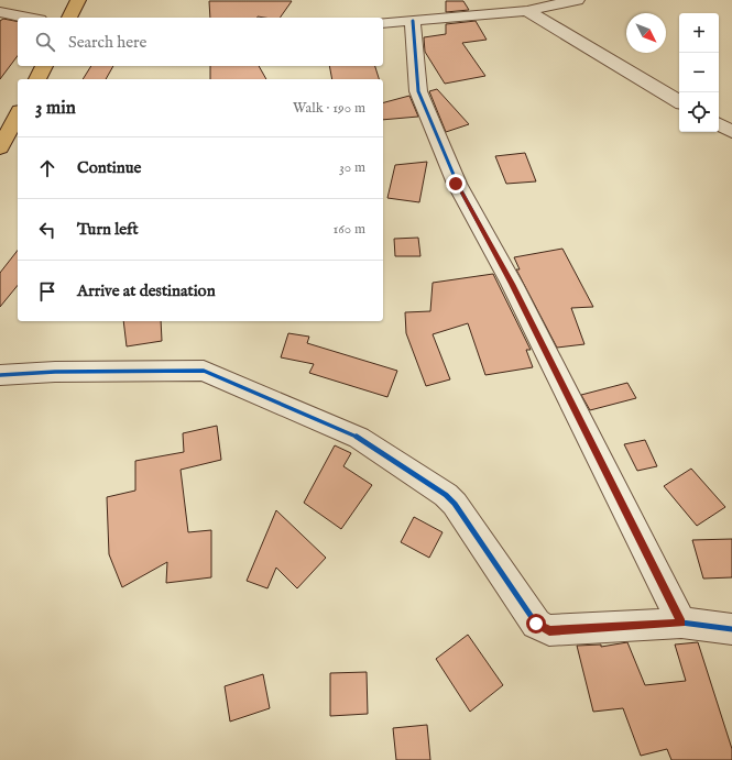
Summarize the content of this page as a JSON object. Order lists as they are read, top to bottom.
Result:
{
  "north": "bottom right",
  "page": {
    "map_buttons": ["+", "−"],
    "search": "Search here",
    "heading": ["3 min", "Walk · 190 m"],
    "list": [
      ["Continue", "30 m"],
      ["Turn left", "160 m"],
      "Arrive at destination"
    ]
  }
}
